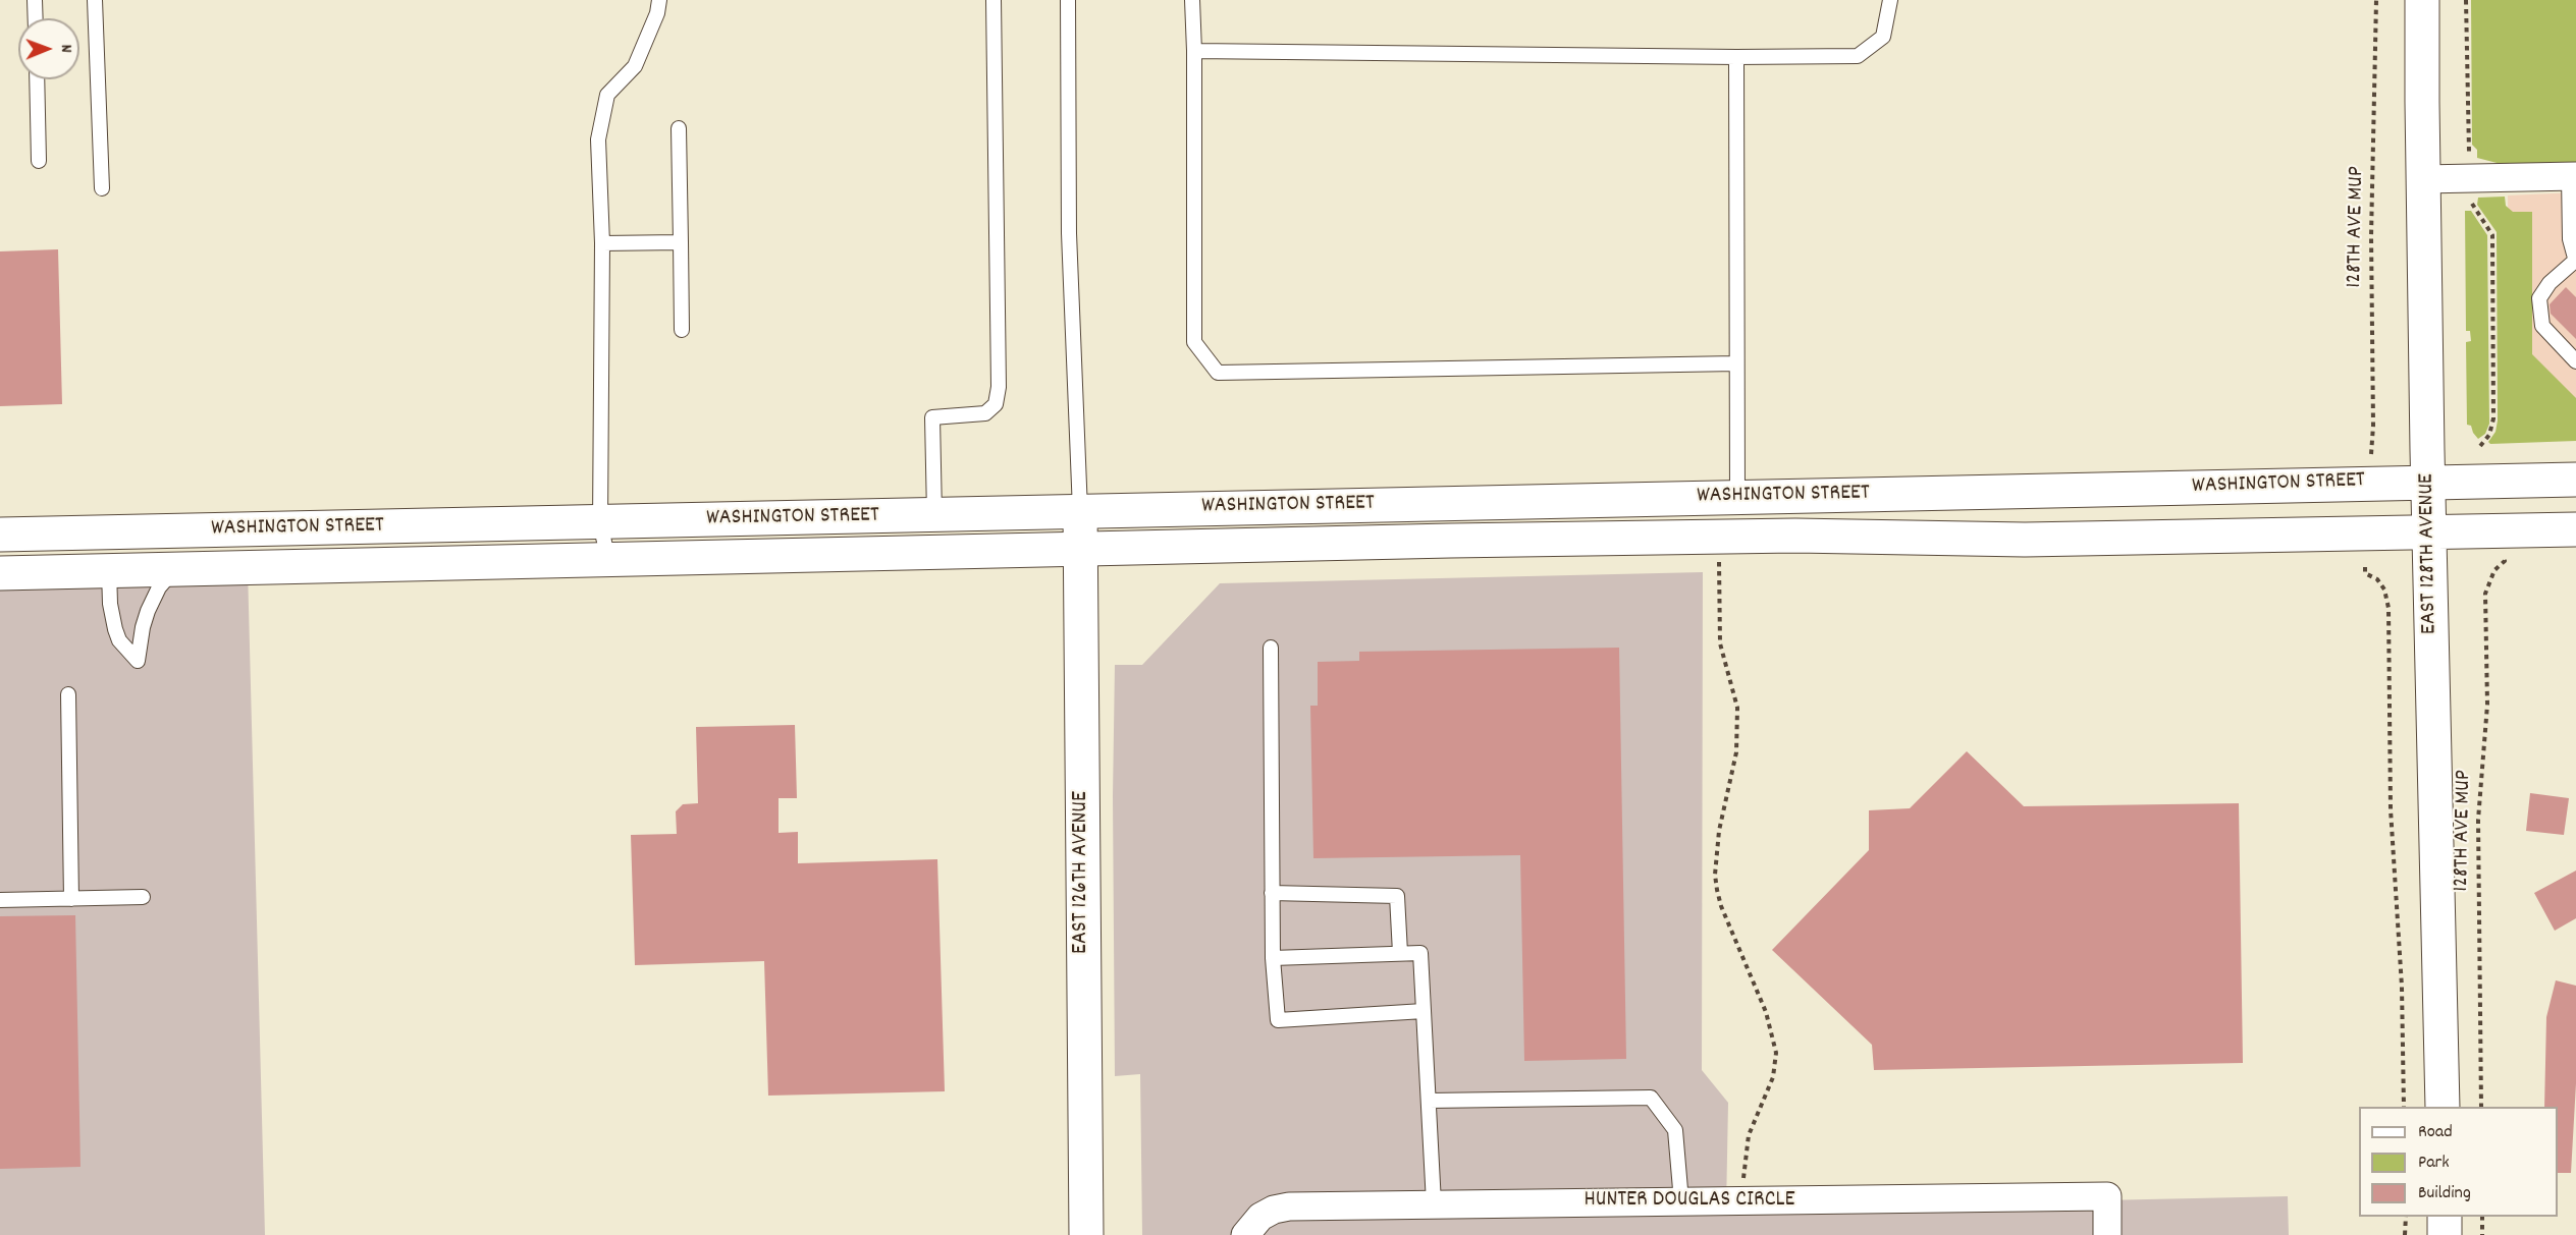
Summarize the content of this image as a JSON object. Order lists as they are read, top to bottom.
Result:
{
  "streets": {
    "main road": ["WASHINGTON STREET", "EAST 128TH AVENUE", "EAST 126TH AVENUE"],
    "street": ["HUNTER DOUGLAS CIRCLE"],
    "path": ["128TH AVE MUP"]
  },
  "crossings": [
    ["WASHINGTON STREET", "EAST 128TH AVENUE"],
    ["WASHINGTON STREET", "EAST 126TH AVENUE"]
  ],
  "legend": ["Road", "Park", "Building"],
  "north": "right"
}
